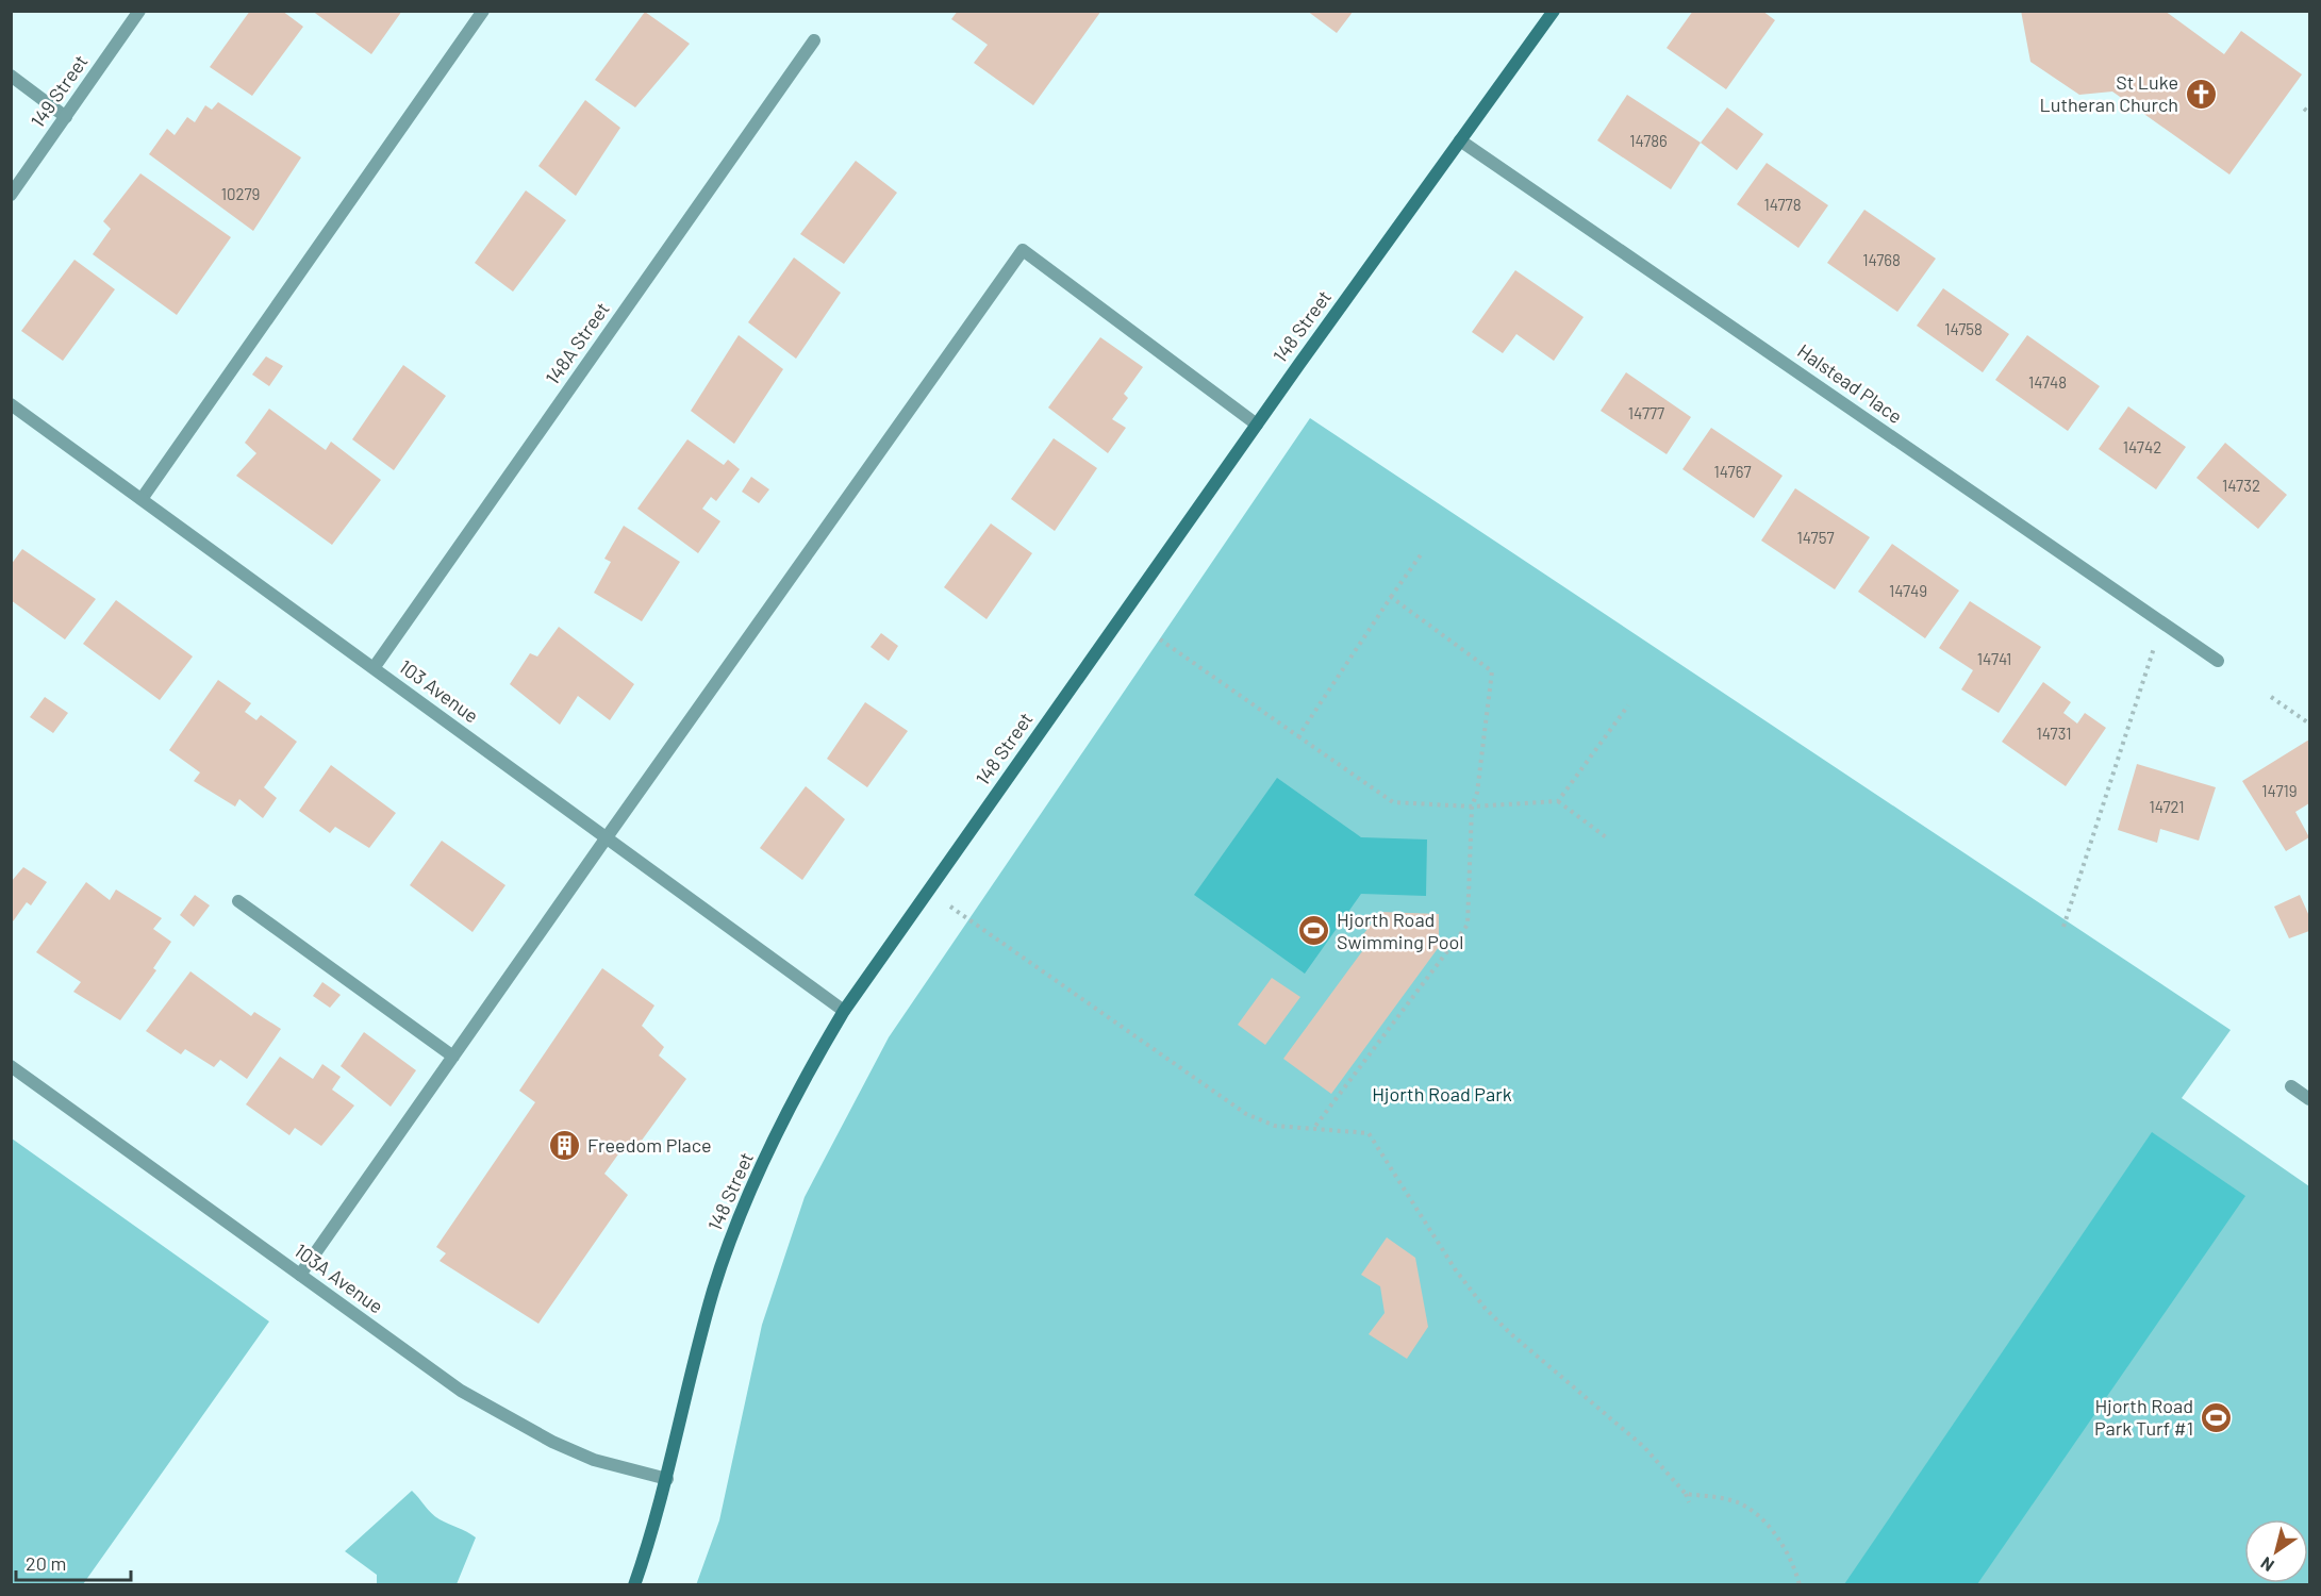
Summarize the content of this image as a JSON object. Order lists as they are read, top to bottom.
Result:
{
  "streets": {
    "main road": ["148 Street"],
    "street": [
      "149 Street",
      "148A Street",
      "Halstead Place",
      "103 Avenue",
      "103A Avenue"
    ]
  },
  "crossings": [
    ["148 Street", "Halstead Place"],
    ["148 Street", "103 Avenue"],
    ["148 Street", "103A Avenue"],
    ["148A Street", "103 Avenue"]
  ],
  "parks": ["Hjorth Road Park"],
  "places": {
    "church": ["St Luke Lutheran Church"],
    "sports": ["Hjorth Road Swimming Pool", "Hjorth Road Park Turf #1"],
    "building": ["Freedom Place"]
  },
  "house_numbers": [
    "14786",
    "10279",
    "14778",
    "14768",
    "14758",
    "14748",
    "14777",
    "14742",
    "14767",
    "14732",
    "14757",
    "14749",
    "14741",
    "14731",
    "14719",
    "14721"
  ],
  "scale_bar": "20 m",
  "north": "bottom left"
}
